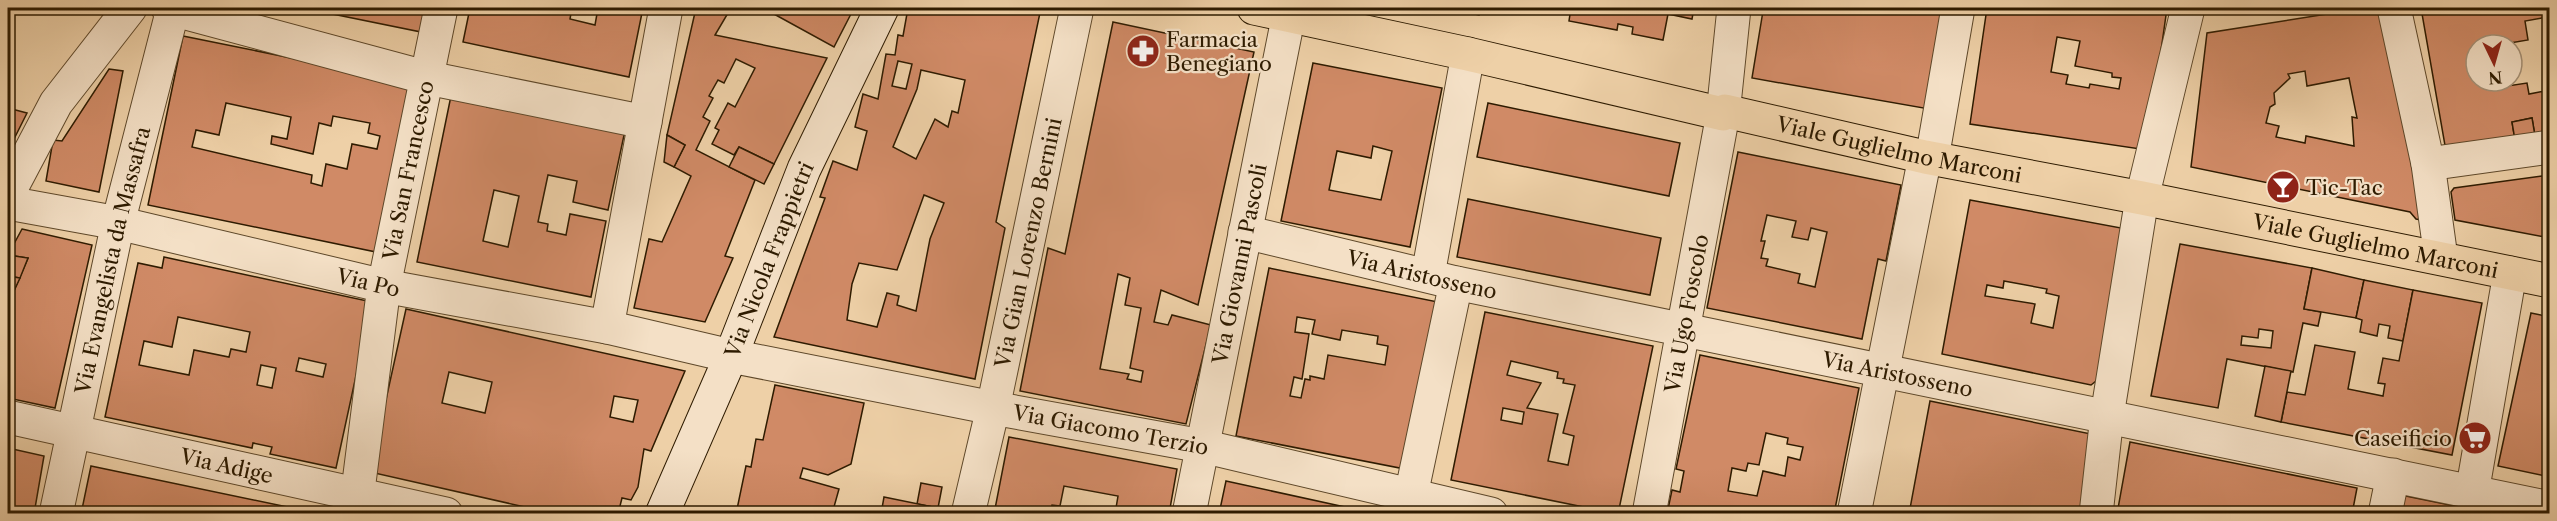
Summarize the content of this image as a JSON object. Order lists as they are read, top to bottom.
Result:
{
  "streets": {
    "main road": ["Viale Guglielmo Marconi"],
    "street": [
      "Via San Francesco",
      "Via Gian Lorenzo Bernini",
      "Via Nicola Frappietri",
      "Via Evangelista da Massafra",
      "Via Giovanni Pascoli",
      "Via Aristosseno",
      "Via Po",
      "Via Ugo Foscolo",
      "Via Giacomo Terzio",
      "Via Adige"
    ]
  },
  "crossings": [
    ["Viale Guglielmo Marconi", "Via Giovanni Pascoli"],
    ["Viale Guglielmo Marconi", "Via Ugo Foscolo"],
    ["Via San Francesco", "Via Po"],
    ["Via San Francesco", "Via Adige"],
    ["Via Gian Lorenzo Bernini", "Via Giacomo Terzio"],
    ["Via Nicola Frappietri", "Via Po"],
    ["Via Nicola Frappietri", "Via Giacomo Terzio"],
    ["Via Evangelista da Massafra", "Via Po"],
    ["Via Evangelista da Massafra", "Via Adige"],
    ["Via Giovanni Pascoli", "Via Aristosseno"],
    ["Via Giovanni Pascoli", "Via Giacomo Terzio"],
    ["Via Aristosseno", "Via Ugo Foscolo"],
    ["Via Po", "Via Giacomo Terzio"]
  ],
  "places": {
    "pharmacy": ["Farmacia Benegiano"],
    "bar": ["Tic-Tac"],
    "supermarket": ["Caseificio"]
  },
  "north": "bottom"
}
